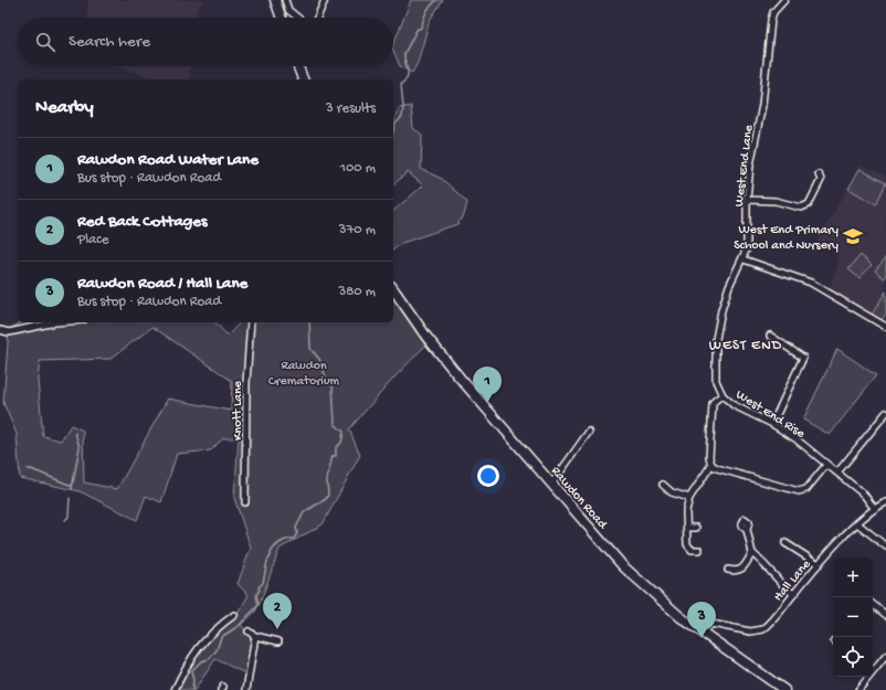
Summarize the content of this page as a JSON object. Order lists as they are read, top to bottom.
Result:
{
  "streets": {
    "main road": ["Rawdon Road"],
    "street": [
      "West End Lane",
      "Knott Lane",
      "West End Rise",
      "Hall Lane"
    ]
  },
  "crossings": [
    ["West End Lane", "West End Rise"],
    ["West End Rise", "Hall Lane"],
    ["Rawdon Road", "Hall Lane"]
  ],
  "districts": ["WEST END"],
  "parks": ["Rawdon Crematorium"],
  "places": {
    "school or university": ["West End Primary School and Nursery"]
  },
  "page": {
    "search": "Search here",
    "heading": ["Nearby", "3 results"],
    "list": [
      {
        "mark": "1",
        "name": "Rawdon Road Water Lane",
        "note": "Bus stop · Rawdon Road",
        "value": "100 m"
      },
      {
        "mark": "2",
        "name": "Red Back Cottages",
        "note": "Place",
        "value": "370 m"
      },
      {
        "mark": "3",
        "name": "Rawdon Road / Hall Lane",
        "note": "Bus stop · Rawdon Road",
        "value": "380 m"
      }
    ],
    "pins": ["1", "2", "3"],
    "map_buttons": ["+", "−"]
  }
}
